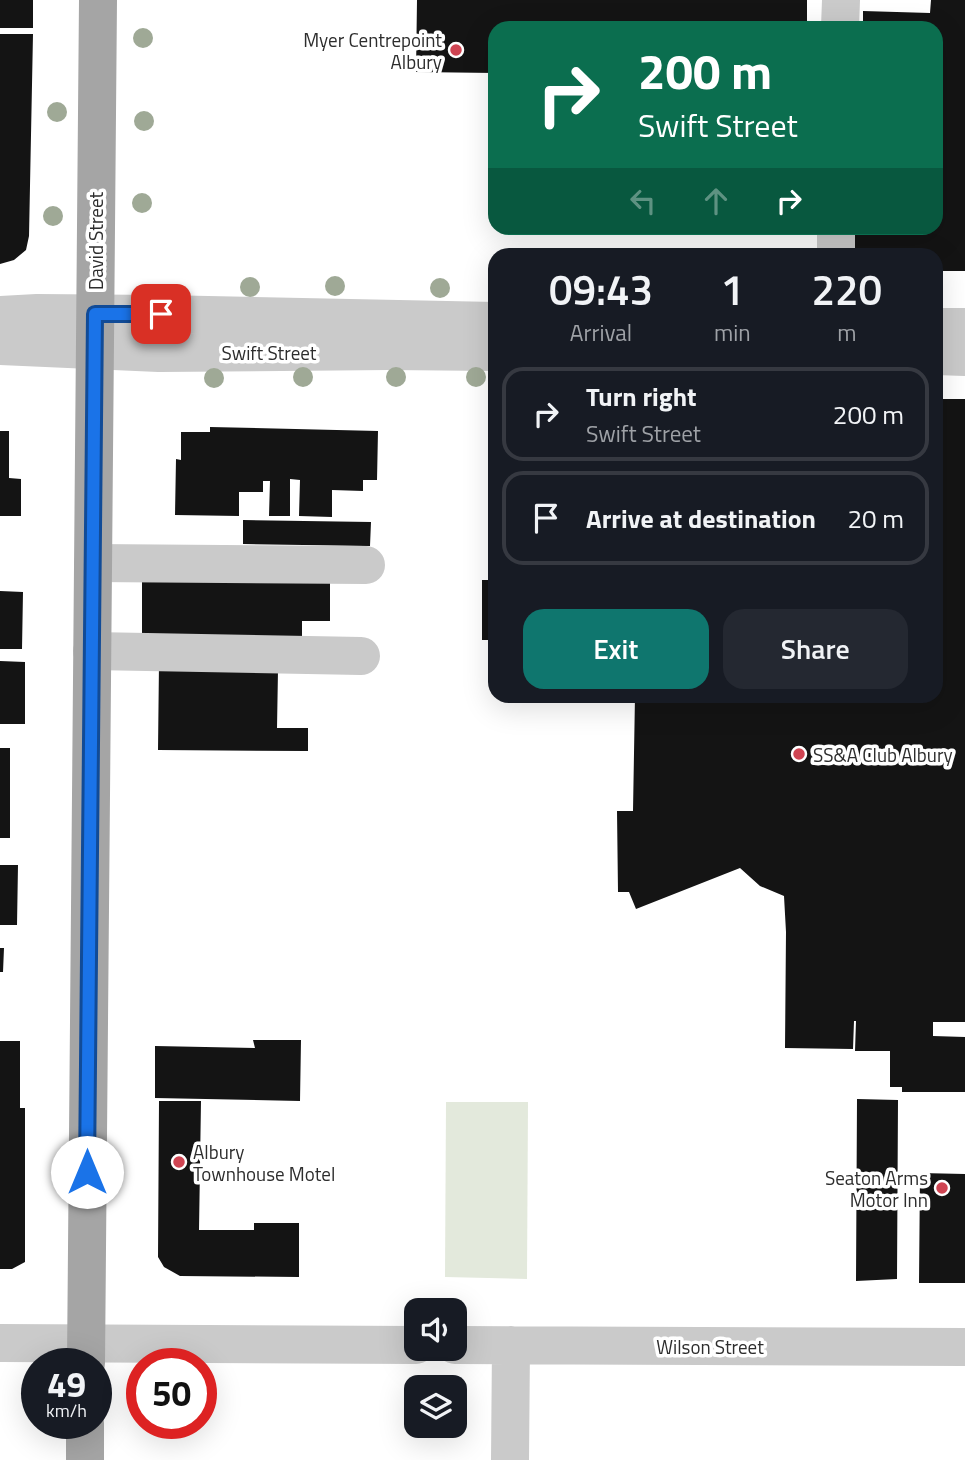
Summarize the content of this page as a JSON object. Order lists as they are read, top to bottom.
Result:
{
  "streets": {
    "main road": ["David Street"],
    "street": ["Swift Street", "Wilson Street"]
  },
  "crossings": [
    ["David Street", "Swift Street"]
  ],
  "places": [
    "Myer Centrepoint Albury",
    "SS&A Club Albury",
    "Albury Townhouse Motel",
    "Seaton Arms Motor Inn"
  ],
  "page": {
    "turn": ["200 m", "Swift Street"],
    "eta": [
      "09:43",
      "Arrival",
      "1",
      "min",
      "220",
      "m"
    ],
    "list": [
      {
        "name": "Turn right",
        "note": "Swift Street",
        "value": "200 m"
      },
      {
        "name": "Arrive at destination",
        "value": "20 m"
      }
    ],
    "buttons": ["Exit", "Share"],
    "speed": "49 km/h",
    "limit": "50"
  }
}
